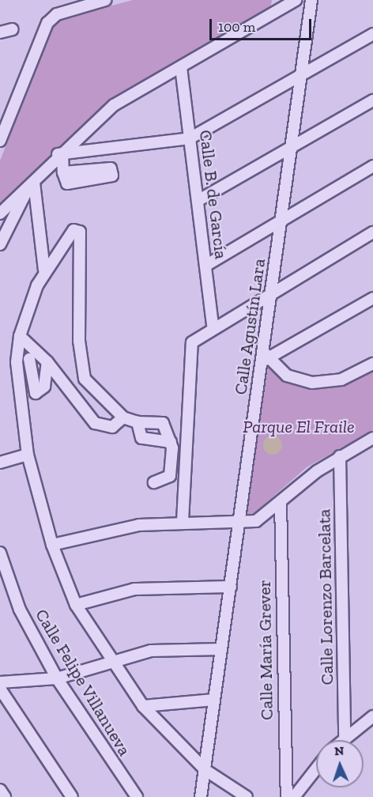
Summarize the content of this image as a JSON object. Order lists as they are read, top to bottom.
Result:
{
  "streets": {
    "street": [
      "Calle B. de García",
      "Calle Agustín Lara",
      "Calle Lorenzo Barcelata",
      "Calle María Grever",
      "Calle Felipe Villanueva"
    ]
  },
  "parks": ["Parque El Fraile"],
  "scale_bar": "100 m",
  "north": "top"
}
